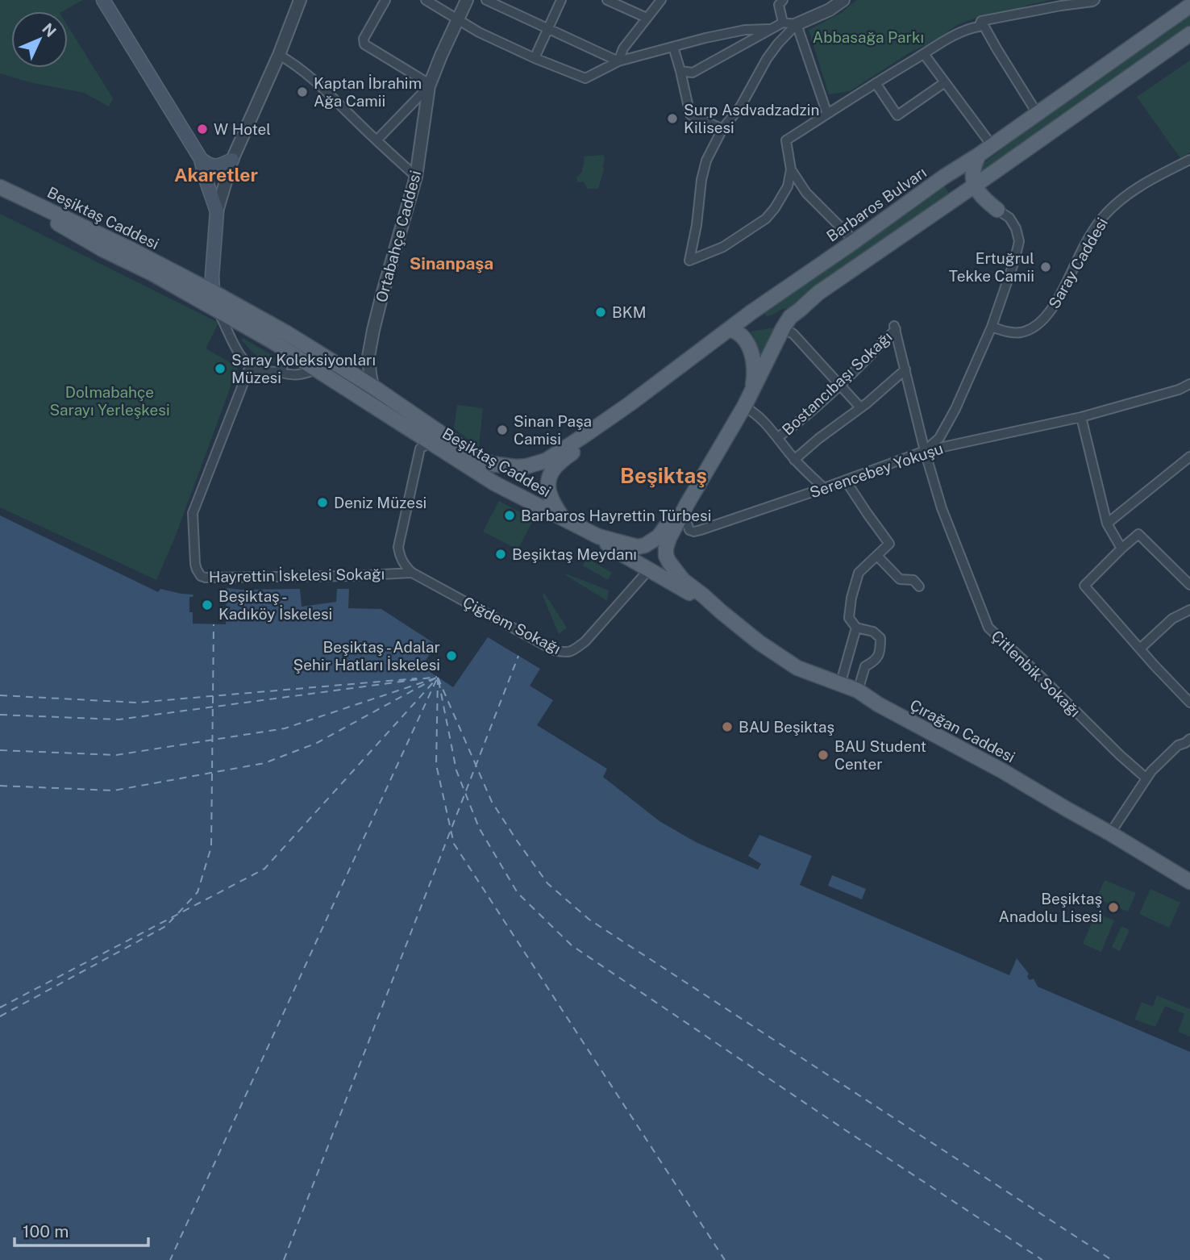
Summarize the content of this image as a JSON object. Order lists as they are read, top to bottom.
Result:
{
  "streets": {
    "main road": ["Barbaros Bulvarı", "Beşiktaş Caddesi", "Çırağan Caddesi"],
    "street": [
      "Ortabahçe Caddesi",
      "Saray Caddesi",
      "Bostancıbaşı Sokağı",
      "Serencebey Yokuşu",
      "Hayrettin İskelesi Sokağı",
      "Çiğdem Sokağı",
      "Çitlenbik Sokağı"
    ]
  },
  "crossings": [
    ["Barbaros Bulvarı", "Beşiktaş Caddesi"],
    ["Beşiktaş Caddesi", "Ortabahçe Caddesi"],
    ["Bostancıbaşı Sokağı", "Çitlenbik Sokağı"],
    ["Serencebey Yokuşu", "Çitlenbik Sokağı"],
    ["Hayrettin İskelesi Sokağı", "Çiğdem Sokağı"]
  ],
  "districts": ["Akaretler", "Sinanpaşa", "Beşiktaş"],
  "parks": ["Abbasağa Parkı", "Dolmabahçe Sarayı Yerleşkesi"],
  "places": [
    "Kaptan İbrahim Ağa Camii",
    "Surp Asdvadzadzin Kilisesi",
    "W Hotel",
    "Ertuğrul Tekke Camii",
    "BKM",
    "Saray Koleksiyonları Müzesi",
    "Sinan Paşa Camisi",
    "Deniz Müzesi",
    "Barbaros Hayrettin Türbesi",
    "Beşiktaş Meydanı",
    "Beşiktaş - Kadıköy İskelesi",
    "Beşiktaş - Adalar Şehir Hatları İskelesi",
    "BAU Beşiktaş",
    "BAU Student Center",
    "Beşiktaş Anadolu Lisesi"
  ],
  "scale_bar": "100 m",
  "north": "top right"
}
